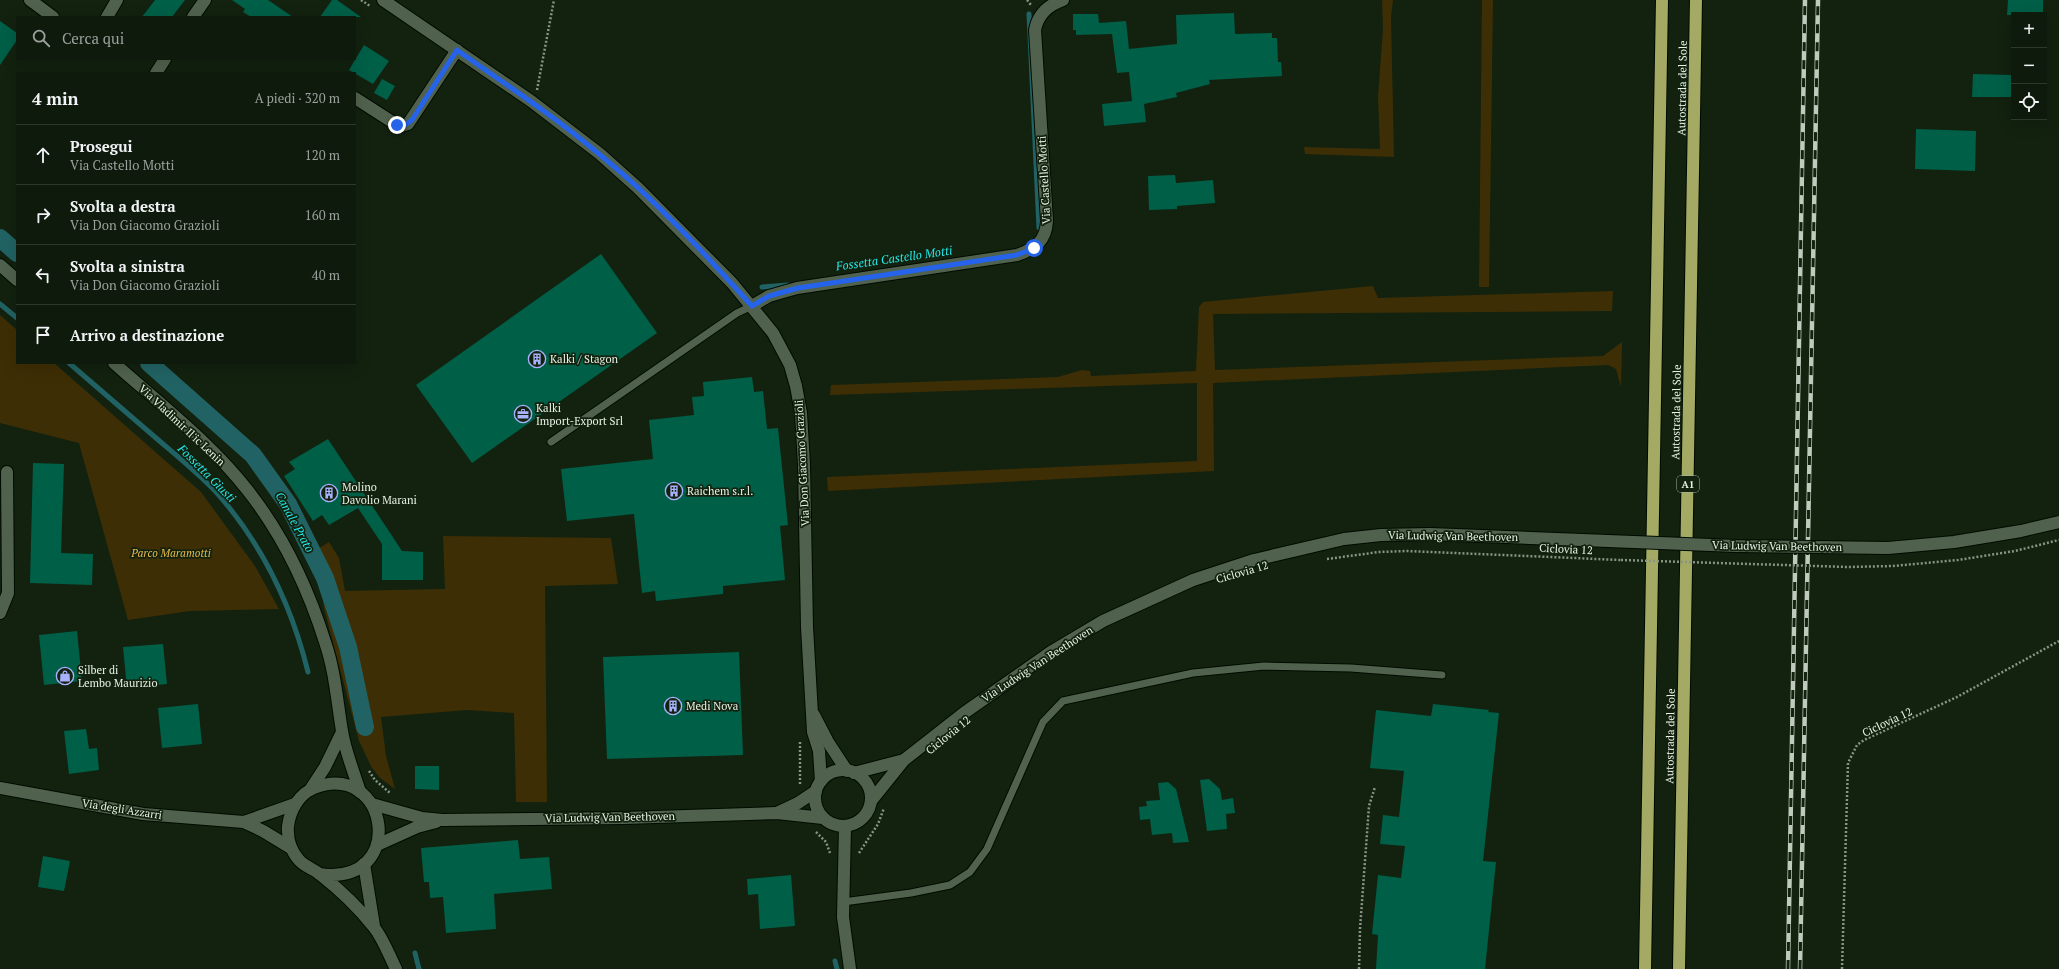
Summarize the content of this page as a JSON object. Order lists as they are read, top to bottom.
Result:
{
  "streets": {
    "highway": ["Autostrada del Sole", "A1"],
    "street": [
      "Via Castello Motti",
      "Via Vladimir Il'ic Lenin",
      "Via Don Giacomo Grazioli",
      "Via Ludwig Van Beethoven",
      "Via degli Azzarri"
    ],
    "path": ["Ciclovia 12"]
  },
  "crossings": [
    ["Via Castello Motti", "Via Don Giacomo Grazioli"],
    ["Via Vladimir Il'ic Lenin", "Via Ludwig Van Beethoven"],
    ["Via Vladimir Il'ic Lenin", "Via degli Azzarri"],
    ["Via Don Giacomo Grazioli", "Via Ludwig Van Beethoven"],
    ["Via Ludwig Van Beethoven", "Via degli Azzarri"]
  ],
  "water": ["Fossetta Castello Motti", "Fossetta Giusti", "Canale Prato"],
  "parks": ["Parco Maramotti"],
  "places": {
    "building": [
      "Kalki / Stagon",
      "Raichem s.r.l.",
      "Molino Davolio Marani",
      "Medi Nova"
    ],
    "office": ["Kalki Import-Export Srl"],
    "shop": ["Silber di Lembo Maurizio"]
  },
  "page": {
    "map_buttons": ["+", "−"],
    "search": "Cerca qui",
    "heading": ["4 min", "A piedi · 320 m"],
    "list": [
      ["Prosegui", "Via Castello Motti", "120 m"],
      ["Svolta a destra", "Via Don Giacomo Grazioli", "160 m"],
      ["Svolta a sinistra", "Via Don Giacomo Grazioli", "40 m"],
      "Arrivo a destinazione"
    ]
  }
}
